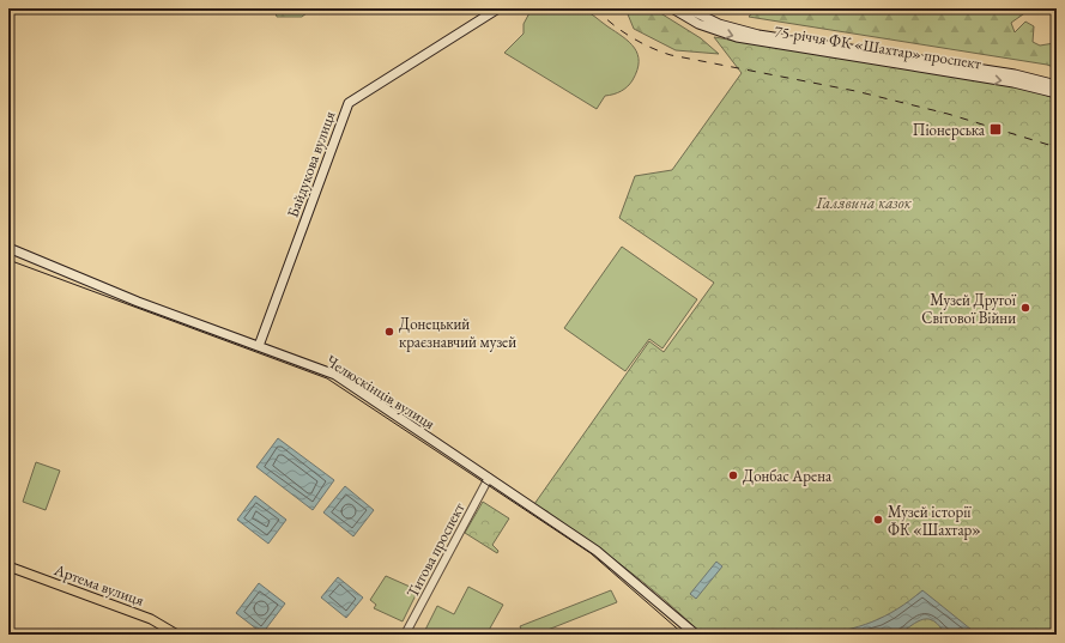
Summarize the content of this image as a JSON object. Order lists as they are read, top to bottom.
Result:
{
  "streets": {
    "main road": [
      "75-річчя ФК «Шахтар» проспект",
      "Байдукова вулиця",
      "Челюскінців вулиця",
      "Артема вулиця"
    ],
    "street": ["Титова проспект"]
  },
  "crossings": [
    ["Байдукова вулиця", "Челюскінців вулиця"],
    ["Челюскінців вулиця", "Титова проспект"]
  ],
  "parks": ["Галявина казок"],
  "places": {
    "transit": ["Піонерська"],
    "other": [
      "Музей Другої Світової Війни",
      "Донецький краєзнавчий музей",
      "Донбас Арена",
      "Музей історії ФК «Шахтар»"
    ]
  }
}
